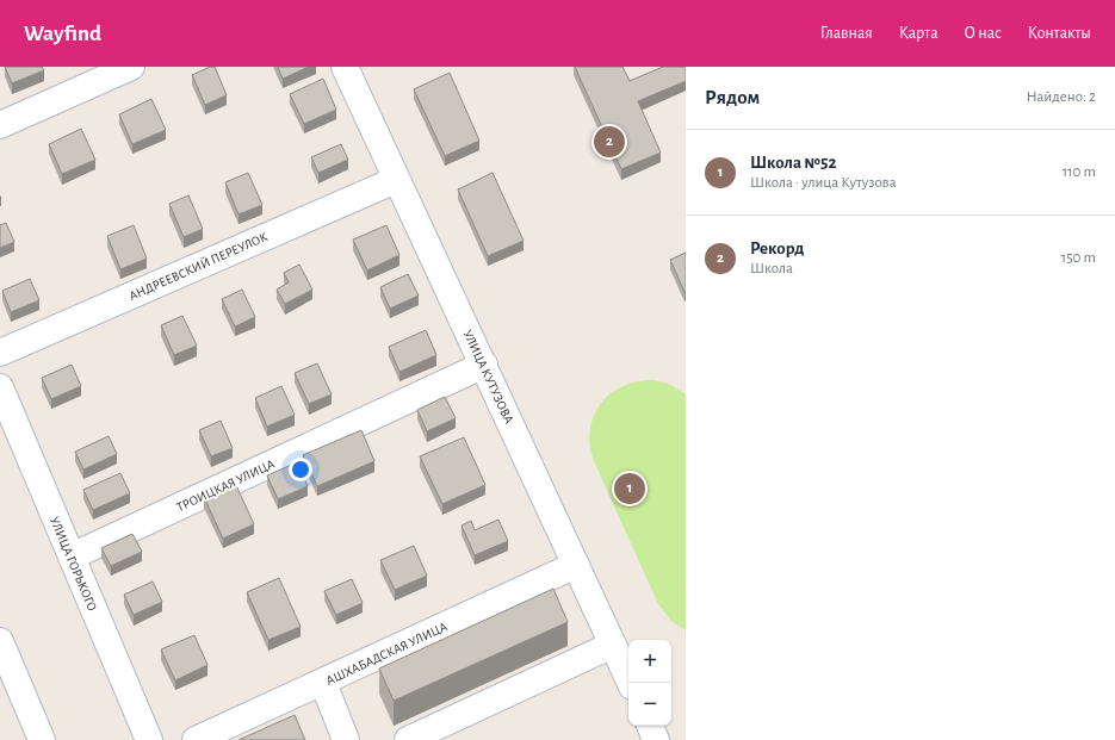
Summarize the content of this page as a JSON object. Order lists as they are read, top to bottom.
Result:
{
  "streets": {
    "street": [
      "АНДРЕЕВСКИЙ ПЕРЕУЛОК",
      "УЛИЦА КУТУЗОВА",
      "ТРОИЦКАЯ УЛИЦА",
      "УЛИЦА ГОРЬКОГО",
      "АШХАБАДСКАЯ УЛИЦА"
    ]
  },
  "crossings": [
    ["АНДРЕЕВСКИЙ ПЕРЕУЛОК", "УЛИЦА КУТУЗОВА"],
    ["УЛИЦА КУТУЗОВА", "ТРОИЦКАЯ УЛИЦА"],
    ["УЛИЦА КУТУЗОВА", "АШХАБАДСКАЯ УЛИЦА"],
    ["ТРОИЦКАЯ УЛИЦА", "УЛИЦА ГОРЬКОГО"]
  ],
  "page": {
    "header": "Wayfind",
    "nav": [
      "Главная",
      "Карта",
      "О нас",
      "Контакты"
    ],
    "heading": ["Рядом", "Найдено: 2"],
    "pins": ["2", "1"],
    "list": [
      {
        "mark": "1",
        "name": "Школа №52",
        "note": "Школа · улица Кутузова",
        "value": "110 m"
      },
      {
        "mark": "2",
        "name": "Рекорд",
        "note": "Школа",
        "value": "150 m"
      }
    ],
    "map_buttons": ["+", "−"]
  }
}
